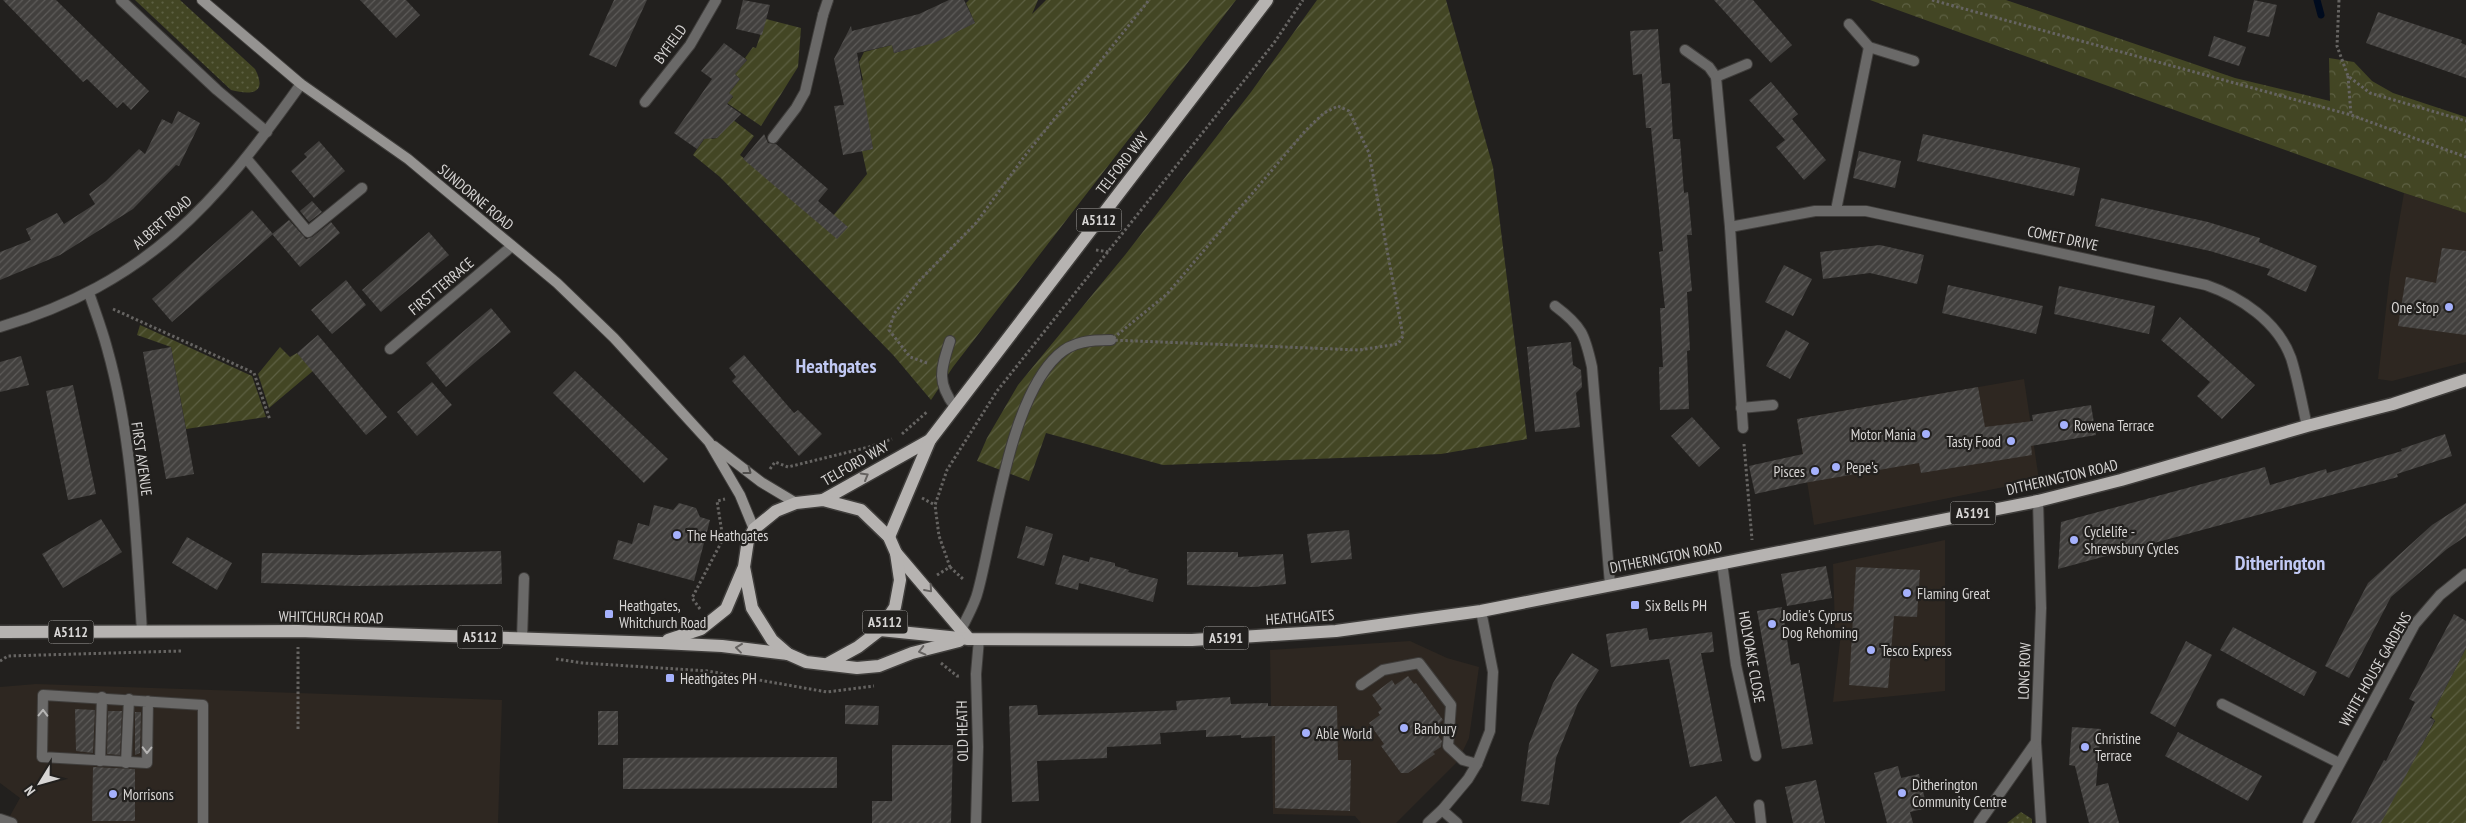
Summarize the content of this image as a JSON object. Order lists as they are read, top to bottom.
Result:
{
  "streets": {
    "main road": [
      "TELFORD WAY",
      "SUNDORNE ROAD",
      "A5112",
      "DITHERINGTON ROAD",
      "A5191",
      "WHITCHURCH ROAD",
      "HEATHGATES"
    ],
    "street": [
      "BYFIELD",
      "ALBERT ROAD",
      "COMET DRIVE",
      "FIRST TERRACE",
      "FIRST AVENUE",
      "HOLYOAKE CLOSE",
      "WHITE HOUSE GARDENS",
      "LONG ROW",
      "OLD HEATH"
    ]
  },
  "crossings": [
    ["TELFORD WAY", "SUNDORNE ROAD"],
    ["TELFORD WAY", "A5112"],
    ["TELFORD WAY", "A5191"],
    ["TELFORD WAY", "WHITCHURCH ROAD"],
    ["TELFORD WAY", "HEATHGATES"],
    ["SUNDORNE ROAD", "A5112"],
    ["SUNDORNE ROAD", "ALBERT ROAD"],
    ["SUNDORNE ROAD", "FIRST TERRACE"],
    ["SUNDORNE ROAD", "A5191"],
    ["SUNDORNE ROAD", "WHITCHURCH ROAD"],
    ["SUNDORNE ROAD", "HEATHGATES"],
    ["A5112", "A5191"],
    ["A5112", "WHITCHURCH ROAD"],
    ["A5112", "HEATHGATES"],
    ["ALBERT ROAD", "FIRST AVENUE"],
    ["COMET DRIVE", "DITHERINGTON ROAD"],
    ["FIRST AVENUE", "WHITCHURCH ROAD"],
    ["DITHERINGTON ROAD", "HEATHGATES"],
    ["DITHERINGTON ROAD", "HOLYOAKE CLOSE"],
    ["DITHERINGTON ROAD", "LONG ROW"],
    ["A5191", "WHITCHURCH ROAD"],
    ["A5191", "HEATHGATES"],
    ["A5191", "OLD HEATH"],
    ["WHITCHURCH ROAD", "HEATHGATES"],
    ["HEATHGATES", "OLD HEATH"]
  ],
  "districts": ["Heathgates", "Ditherington"],
  "places": {
    "other": [
      "One Stop",
      "Rowena Terrace",
      "Motor Mania",
      "Tasty Food",
      "Pepe's",
      "Pisces",
      "The Heathgates",
      "Cyclelife - Shrewsbury Cycles",
      "Flaming Great",
      "Jodie's Cyprus Dog Rehoming",
      "Tesco Express",
      "Banbury",
      "Able World",
      "Christine Terrace",
      "Ditherington Community Centre",
      "Morrisons"
    ],
    "transit": ["Six Bells PH", "Heathgates, Whitchurch Road", "Heathgates PH"]
  },
  "north": "bottom left"
}
